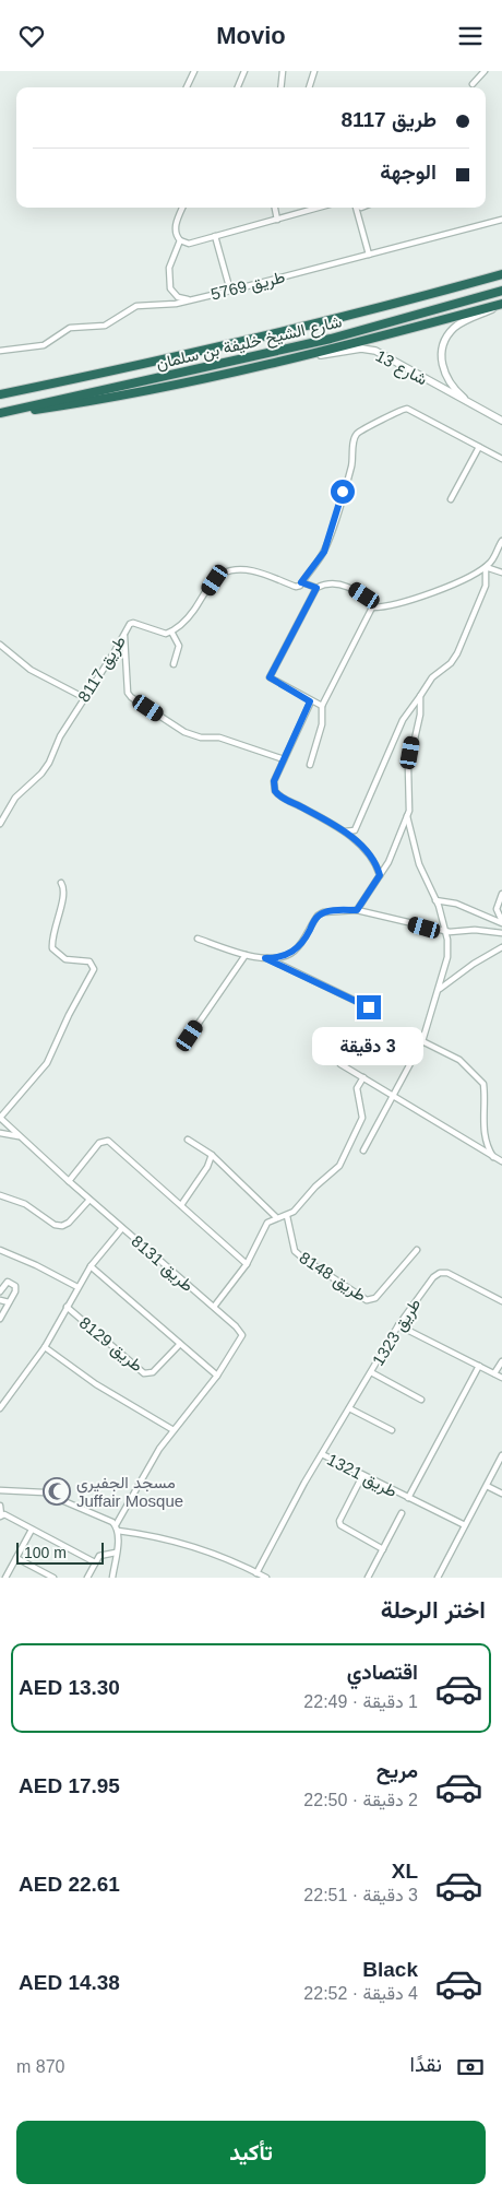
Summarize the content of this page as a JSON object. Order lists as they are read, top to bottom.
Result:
{
  "streets": {
    "highway": ["شارع الشيخ خليفة بن سلمان"],
    "street": [
      "طريق 5769",
      "شارع 13",
      "طريق 8117",
      "طريق 8131",
      "طريق 8148",
      "طريق 1323",
      "طريق 8129",
      "طريق 1321"
    ]
  },
  "crossings": [
    ["طريق 8131", "طريق 8129"],
    ["طريق 1323", "طريق 1321"]
  ],
  "places": {
    "mosque": ["مسجد الجفيري Juffair Mosque"]
  },
  "scale_bar": "100 m",
  "page": {
    "header": "Movio",
    "banner": ["طريق 8117", "الوجهة"],
    "bubble": "3 دقيقة",
    "scale": "100 m",
    "heading": "اختر الرحلة",
    "list": [
      {
        "name": "اقتصادي",
        "note": "1 دقيقة · 22:49",
        "value": "AED 13.30"
      },
      {
        "name": "مريح",
        "note": "2 دقيقة · 22:50",
        "value": "AED 17.95"
      },
      {
        "name": "XL",
        "note": "3 دقيقة · 22:51",
        "value": "AED 22.61"
      },
      {
        "name": "Black",
        "note": "4 دقيقة · 22:52",
        "value": "AED 14.38"
      }
    ],
    "pay": ["نقدًا", "870 m"],
    "buttons": "تأكيد"
  }
}
